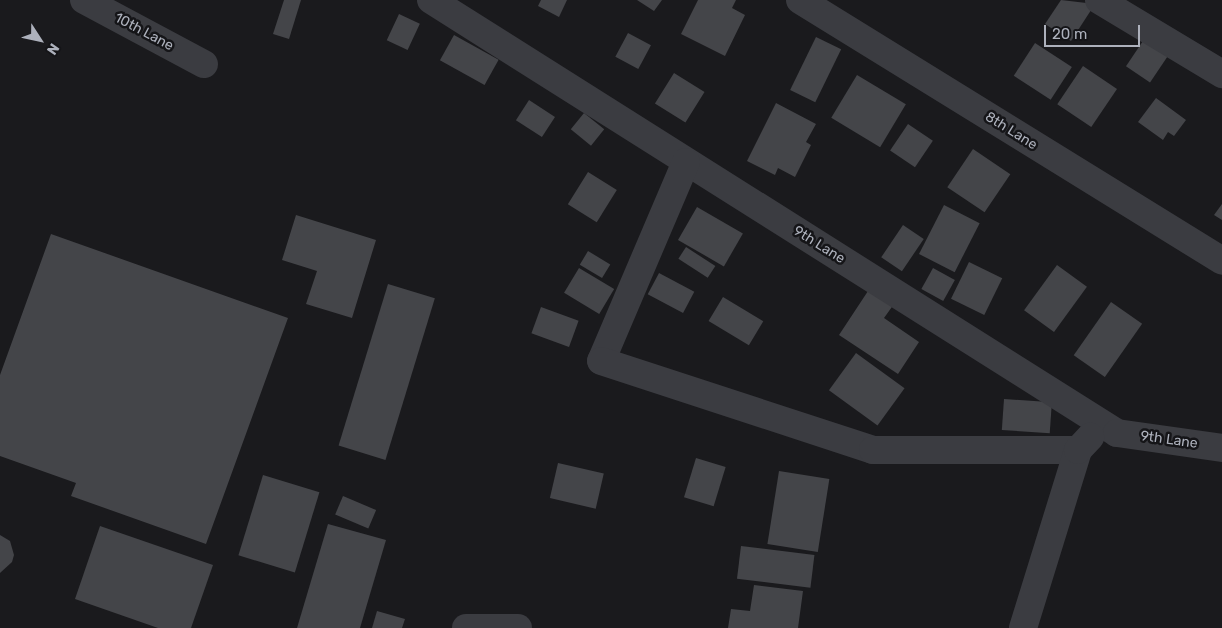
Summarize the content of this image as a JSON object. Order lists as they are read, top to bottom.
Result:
{
  "streets": {
    "street": ["10th Lane", "8th Lane", "9th Lane"]
  },
  "scale_bar": "20 m",
  "north": "bottom right"
}
